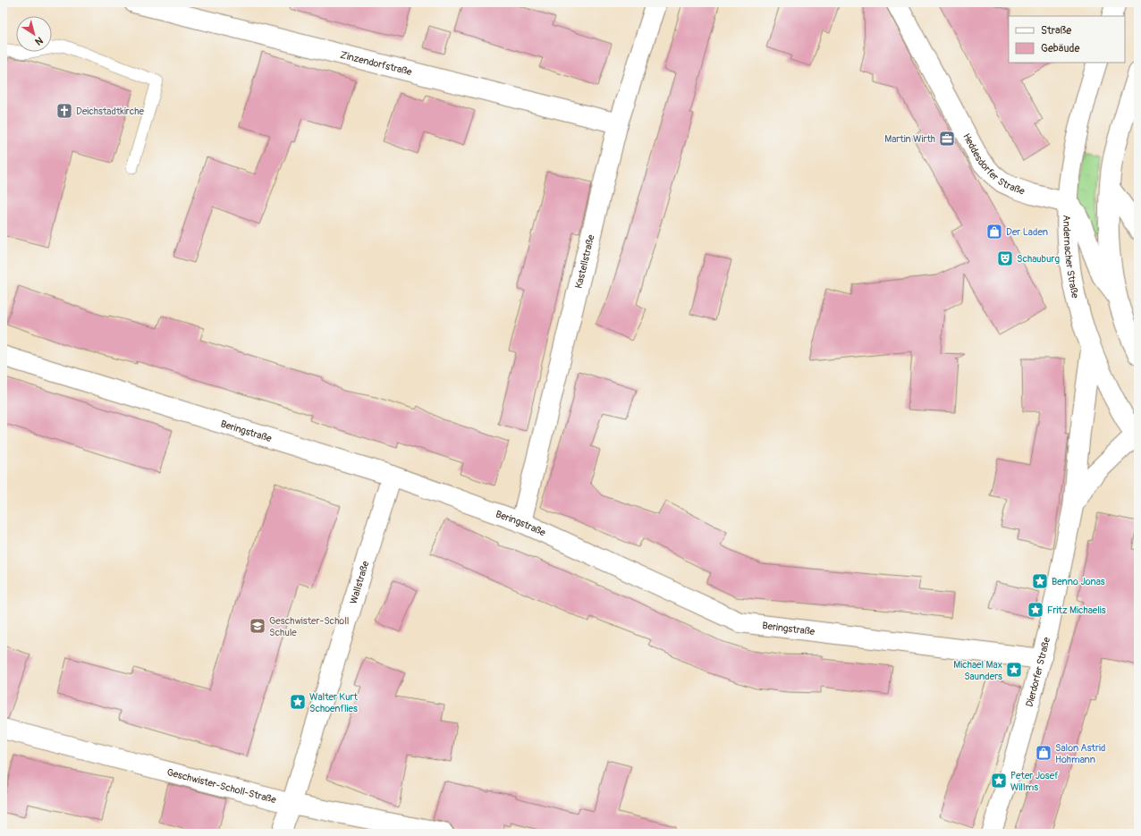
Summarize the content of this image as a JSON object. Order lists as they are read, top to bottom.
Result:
{
  "streets": {
    "street": [
      "Zinzendorfstraße",
      "Heddesdorfer Straße",
      "Andernacher Straße",
      "Kastellstraße",
      "Beringstraße",
      "Wallstraße",
      "Dierdorfer Straße",
      "Geschwister-Scholl-Straße"
    ]
  },
  "crossings": [
    ["Zinzendorfstraße", "Kastellstraße"],
    ["Heddesdorfer Straße", "Andernacher Straße"],
    ["Andernacher Straße", "Dierdorfer Straße"],
    ["Kastellstraße", "Beringstraße"],
    ["Beringstraße", "Wallstraße"],
    ["Beringstraße", "Dierdorfer Straße"],
    ["Wallstraße", "Geschwister-Scholl-Straße"]
  ],
  "places": {
    "church": ["Deichstadtkirche"],
    "office": ["Martin Wirth"],
    "shop": ["Der Laden", "Salon Astrid Hohmann"],
    "theatre": ["Schauburg"],
    "place": [
      "Benno Jonas",
      "Fritz Michaelis",
      "Michael Max Saunders",
      "Walter Kurt Schoenflies",
      "Peter Josef Willms"
    ],
    "school or university": ["Geschwister-Scholl Schule"]
  },
  "legend": ["Straße", "Gebäude"],
  "north": "bottom right"
}
